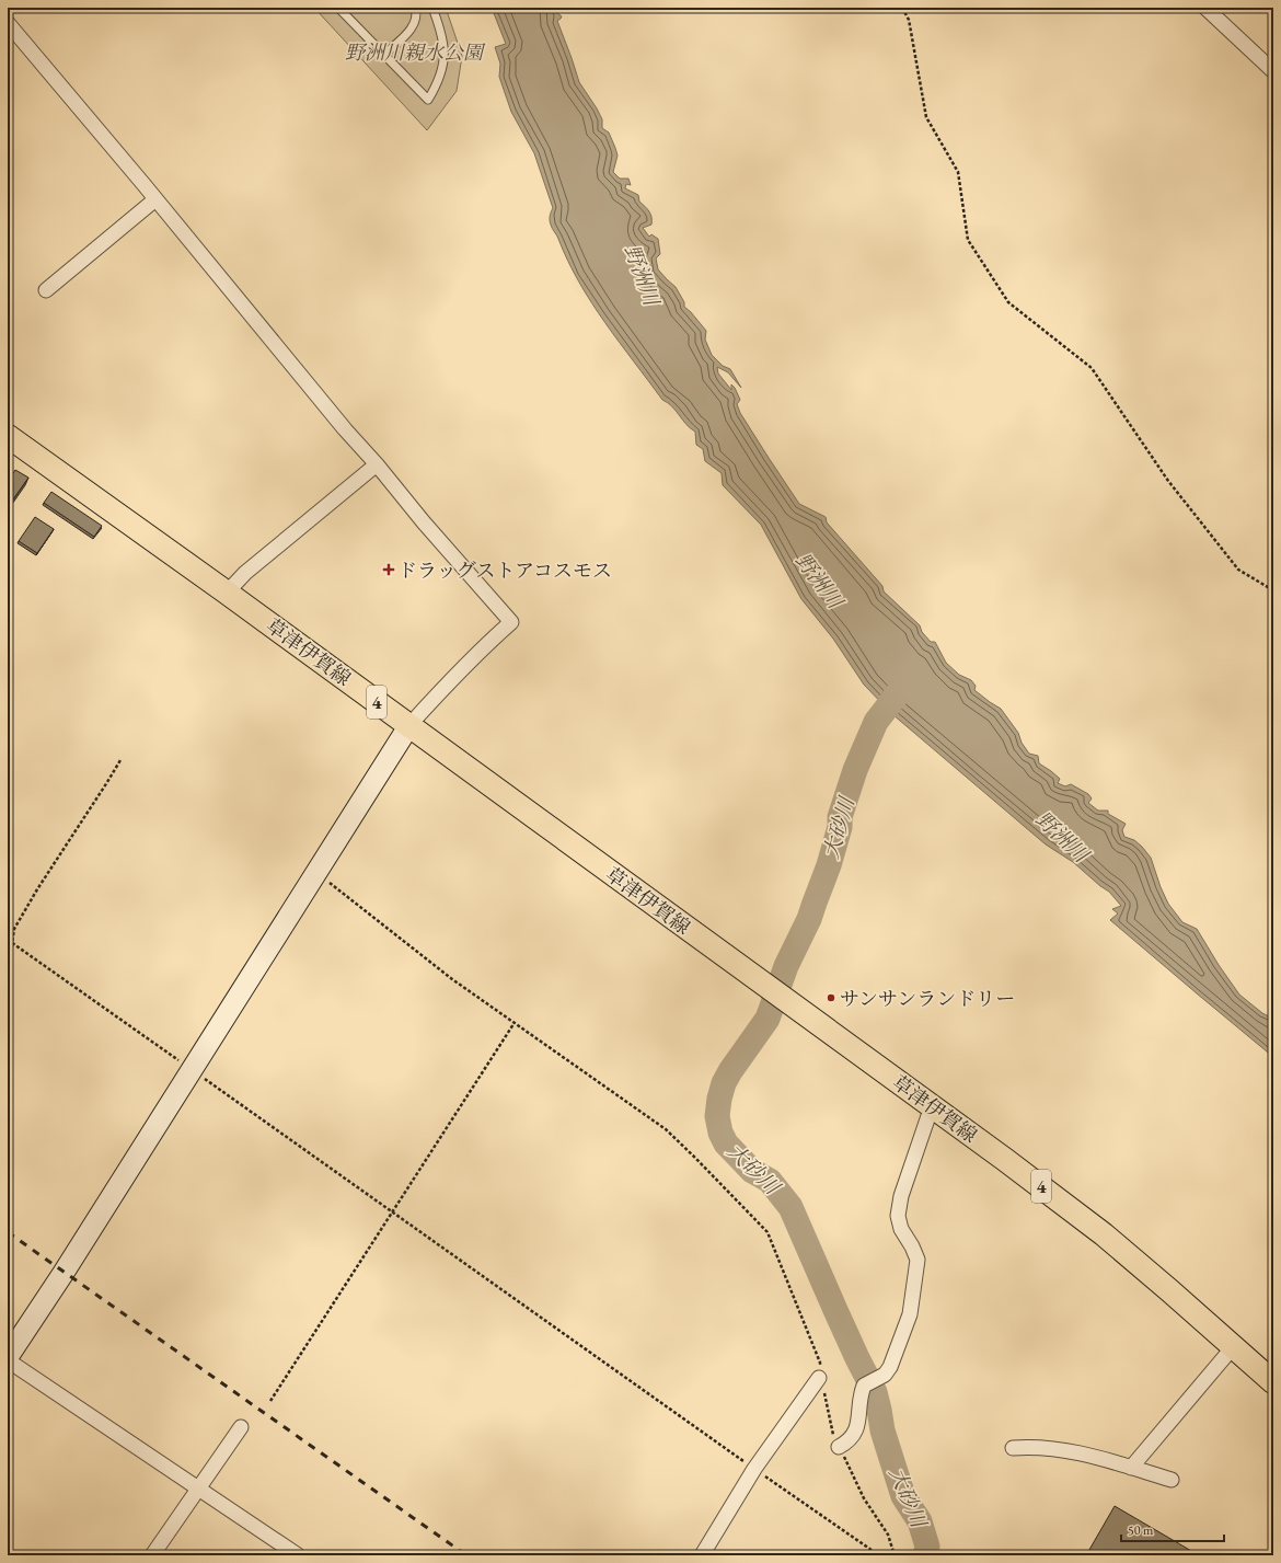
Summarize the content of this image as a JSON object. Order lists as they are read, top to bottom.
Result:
{
  "streets": {
    "main road": ["草津伊賀線", "4"]
  },
  "water": ["野洲川", "大砂川"],
  "parks": ["野洲川親水公園"],
  "places": {
    "health": ["ドラッグストアコスモス"],
    "other": ["サンサンランドリー"]
  },
  "scale_bar": "50 m"
}
